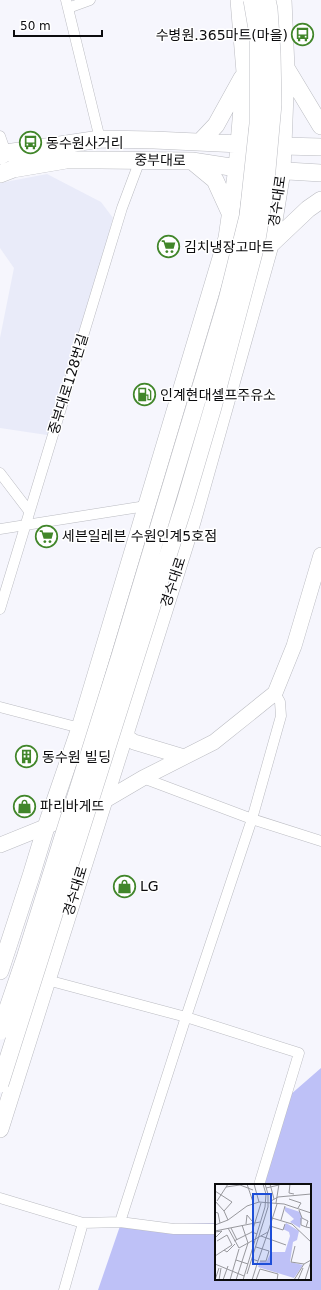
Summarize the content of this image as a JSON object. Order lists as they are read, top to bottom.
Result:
{
  "streets": {
    "main road": ["중부대로", "경수대로"],
    "street": ["중부대로128번길"]
  },
  "crossings": [
    ["중부대로", "경수대로"],
    ["중부대로", "중부대로128번길"]
  ],
  "places": {
    "bus stop": ["수병원.365마트(마을)", "동수원사거리"],
    "supermarket": ["김치냉장고마트", "세븐일레븐 수원인계5호점"],
    "fuel station": ["인계현대셀프주유소"],
    "building": ["동수원 빌딩"],
    "shop": ["파리바게뜨", "LG"]
  },
  "scale_bar": "50 m"
}
